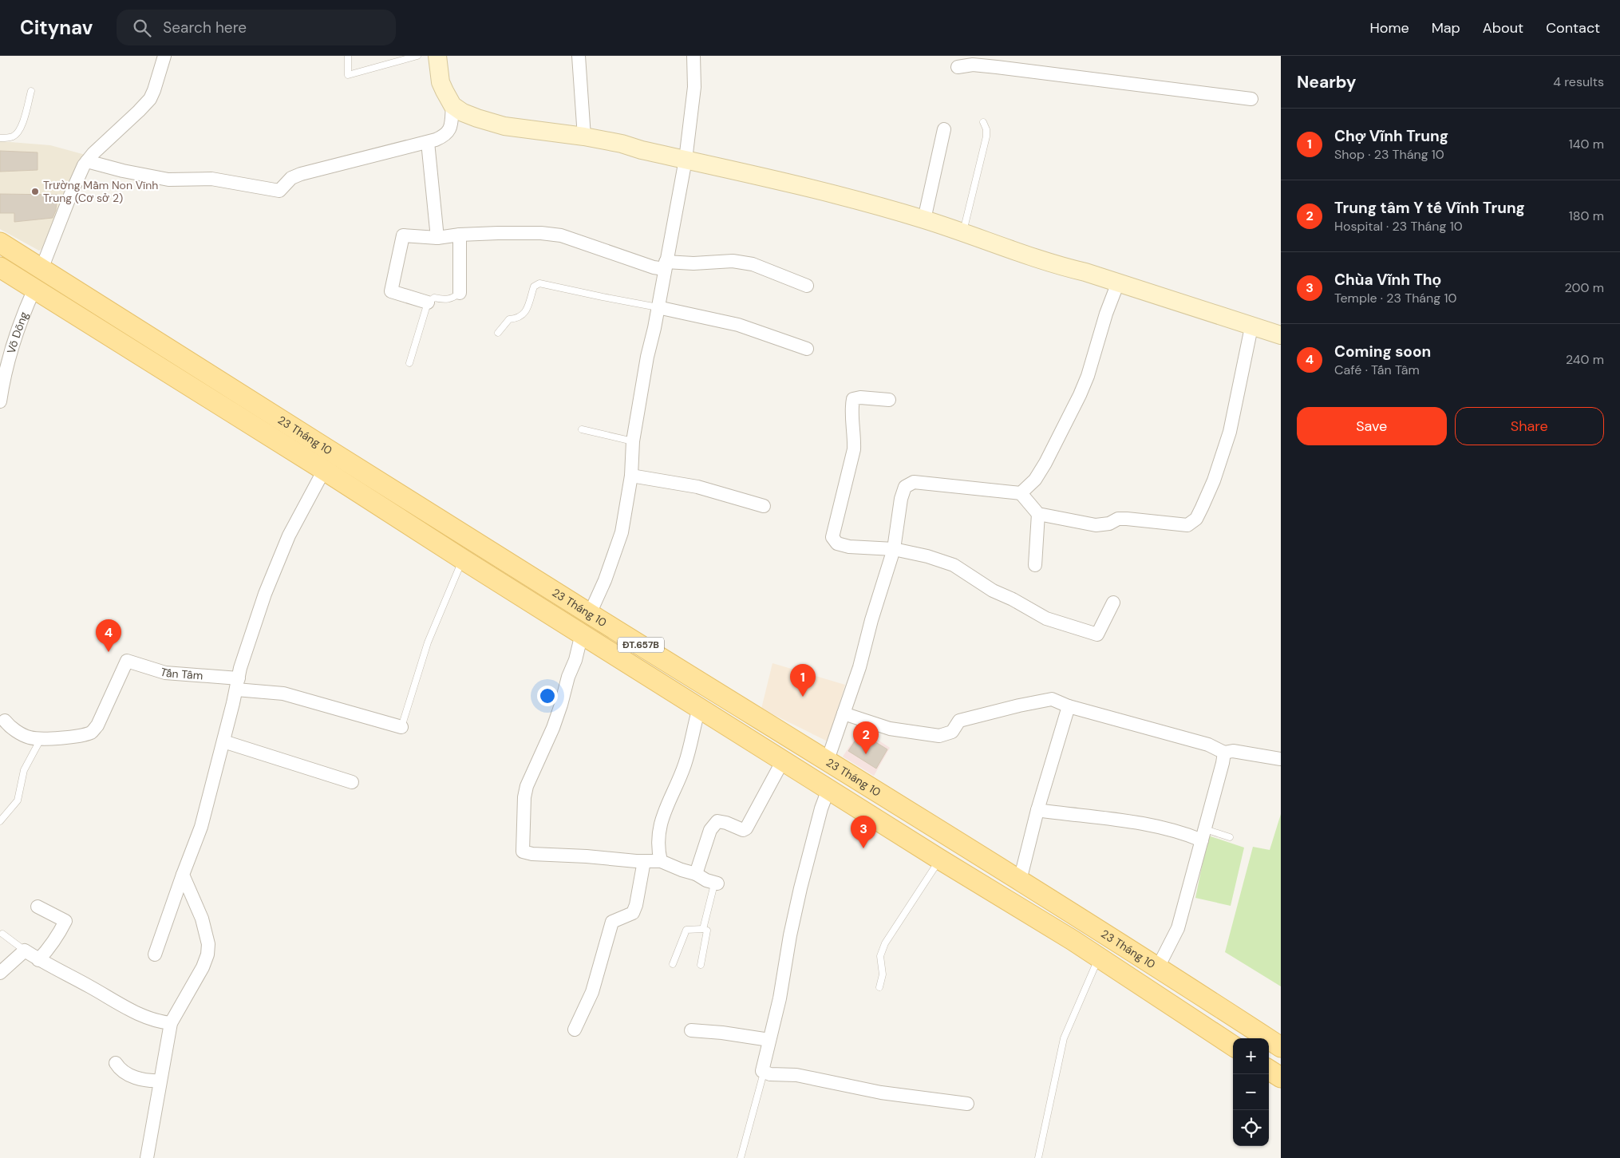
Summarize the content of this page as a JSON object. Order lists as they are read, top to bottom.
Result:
{
  "streets": {
    "main road": ["23 Tháng 10", "ĐT.657B"],
    "street": ["Võ Dõng", "Tấn Tâm"]
  },
  "crossings": [
    ["Võ Dõng", "23 Tháng 10"]
  ],
  "places": ["Trường Mầm Non Vĩnh Trung (Cơ sở 2)"],
  "page": {
    "header": "Citynav",
    "search": "Search here",
    "nav": [
      "Home",
      "Map",
      "About",
      "Contact"
    ],
    "heading": ["Nearby", "4 results"],
    "list": [
      {
        "mark": "1",
        "name": "Chợ Vĩnh Trung",
        "note": "Shop · 23 Tháng 10",
        "value": "140 m"
      },
      {
        "mark": "2",
        "name": "Trung tâm Y tế Vĩnh Trung",
        "note": "Hospital · 23 Tháng 10",
        "value": "180 m"
      },
      {
        "mark": "3",
        "name": "Chùa Vĩnh Thọ",
        "note": "Temple · 23 Tháng 10",
        "value": "200 m"
      },
      {
        "mark": "4",
        "name": "Coming soon",
        "note": "Café · Tấn Tâm",
        "value": "240 m"
      }
    ],
    "buttons": ["Save", "Share"],
    "pins": [
      "4",
      "1",
      "2",
      "3"
    ],
    "map_buttons": ["+", "−"]
  }
}
